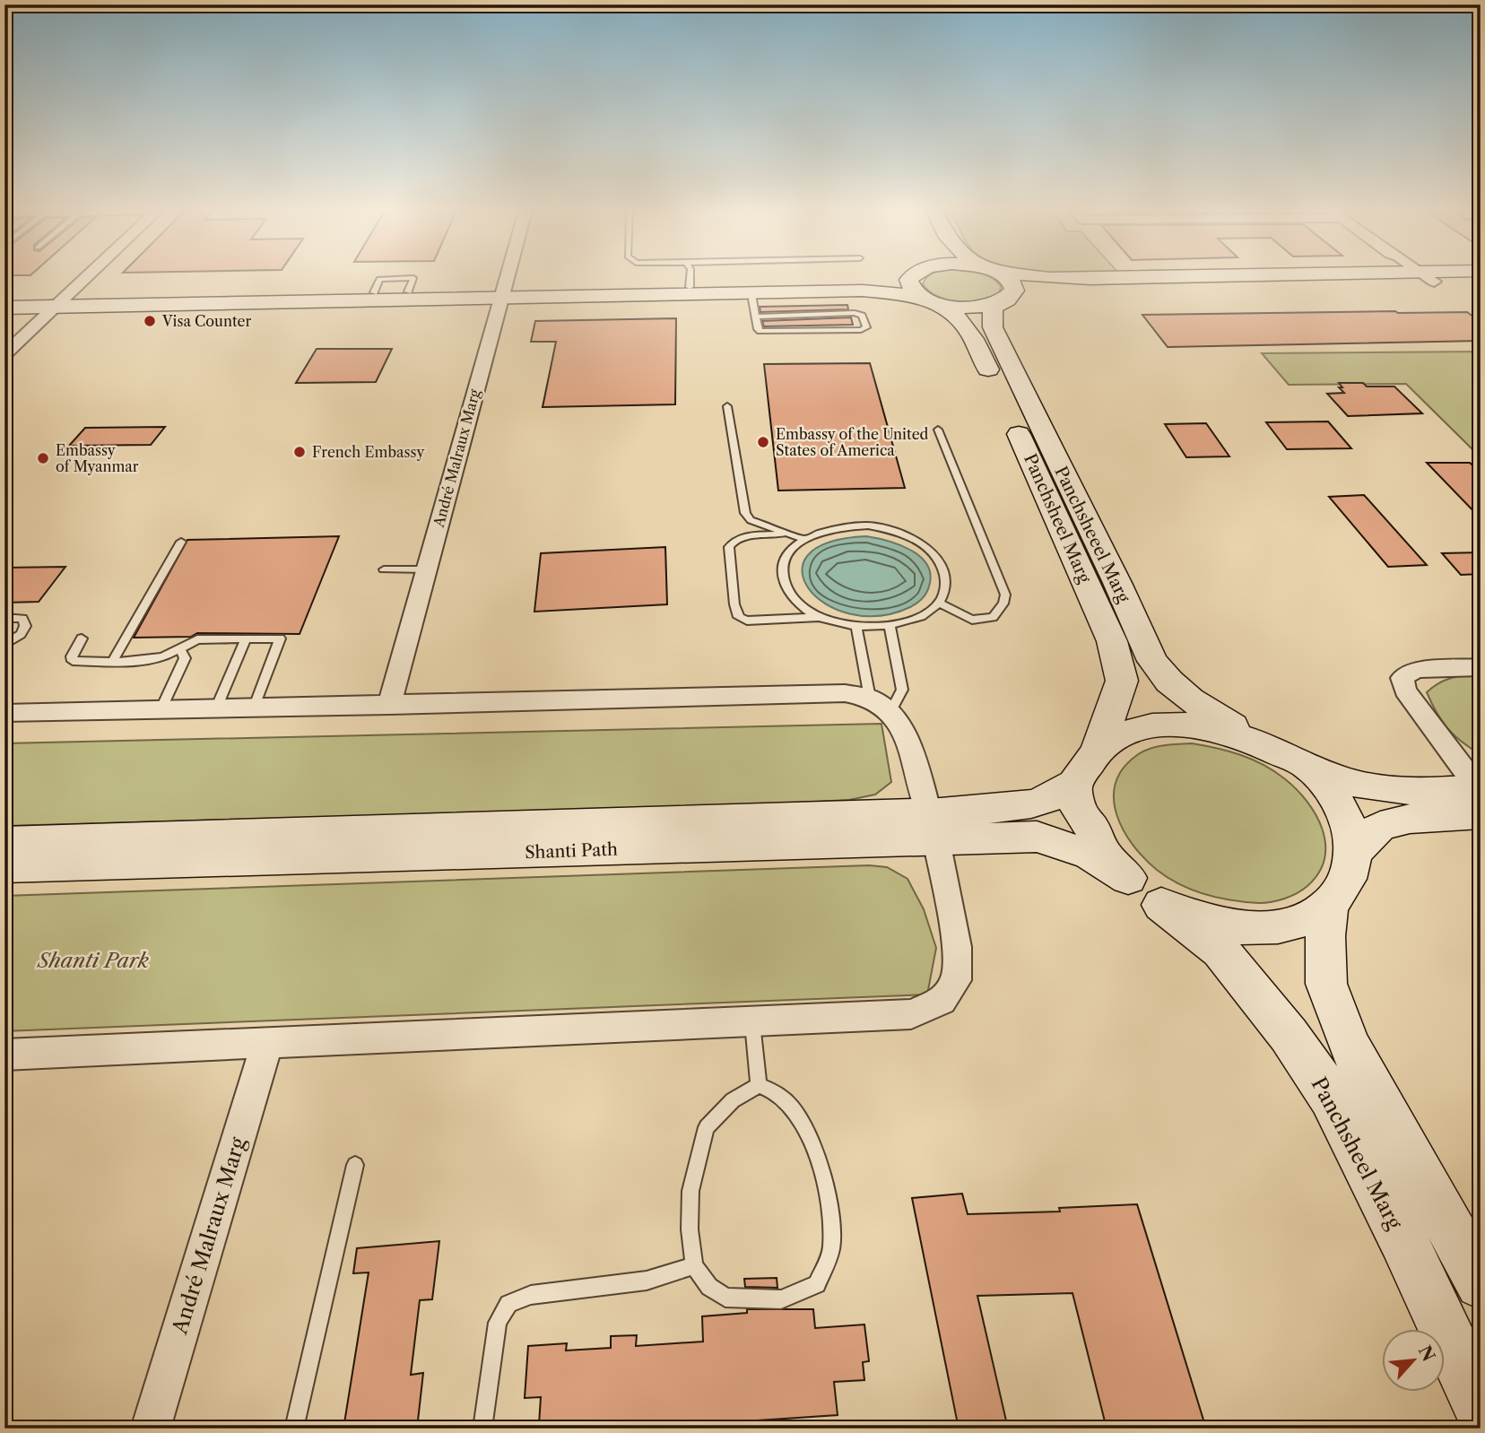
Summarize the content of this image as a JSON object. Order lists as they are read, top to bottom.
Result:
{
  "streets": {
    "main road": ["Panchsheel Marg", "Panchsheeel Marg", "Shanti Path"],
    "street": ["André Malraux Marg"]
  },
  "crossings": [
    ["Panchsheel Marg", "Shanti Path"]
  ],
  "parks": ["Shanti Park"],
  "places": [
    "Visa Counter",
    "Embassy of the United States of America",
    "French Embassy",
    "Embassy of Myanmar"
  ],
  "north": "top right"
}
